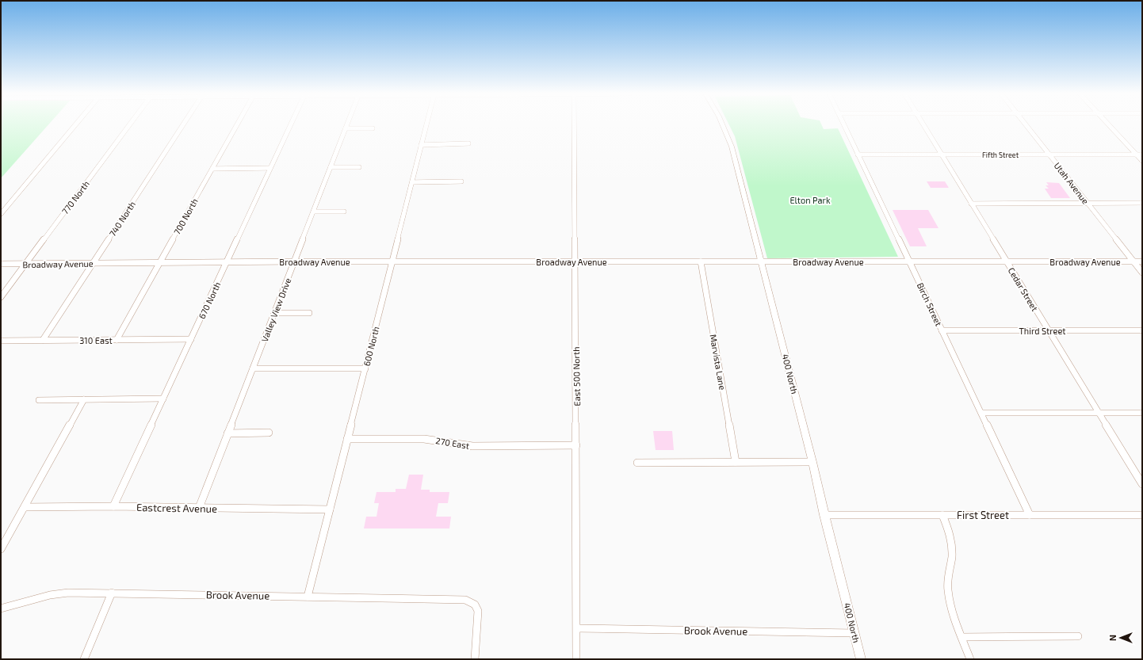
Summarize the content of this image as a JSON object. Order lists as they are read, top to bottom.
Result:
{
  "streets": {
    "street": [
      "Fifth Street",
      "Utah Avenue",
      "770 North",
      "700 North",
      "740 North",
      "Broadway Avenue",
      "Cedar Street",
      "670 North",
      "Birch Street",
      "Valley View Drive",
      "Third Street",
      "310 East",
      "600 North",
      "Marvista Lane",
      "400 North",
      "East 500 North",
      "270 East",
      "Eastcrest Avenue",
      "First Street",
      "Brook Avenue"
    ]
  },
  "crossings": [
    ["Fifth Street", "Utah Avenue"],
    ["Fifth Street", "Cedar Street"],
    ["Fifth Street", "Birch Street"],
    ["Utah Avenue", "Broadway Avenue"],
    ["770 North", "Broadway Avenue"],
    ["700 North", "Broadway Avenue"],
    ["700 North", "310 East"],
    ["740 North", "Broadway Avenue"],
    ["740 North", "310 East"],
    ["Broadway Avenue", "Cedar Street"],
    ["Broadway Avenue", "670 North"],
    ["Broadway Avenue", "Birch Street"],
    ["Broadway Avenue", "Valley View Drive"],
    ["Broadway Avenue", "600 North"],
    ["Broadway Avenue", "Marvista Lane"],
    ["Broadway Avenue", "400 North"],
    ["Broadway Avenue", "East 500 North"],
    ["Cedar Street", "Third Street"],
    ["670 North", "310 East"],
    ["670 North", "Eastcrest Avenue"],
    ["Birch Street", "Third Street"],
    ["Birch Street", "First Street"],
    ["Valley View Drive", "Eastcrest Avenue"],
    ["600 North", "270 East"],
    ["600 North", "Eastcrest Avenue"],
    ["600 North", "Brook Avenue"],
    ["400 North", "First Street"],
    ["400 North", "Brook Avenue"],
    ["East 500 North", "270 East"],
    ["East 500 North", "Brook Avenue"]
  ],
  "parks": ["Elton Park"],
  "north": "left"
}
